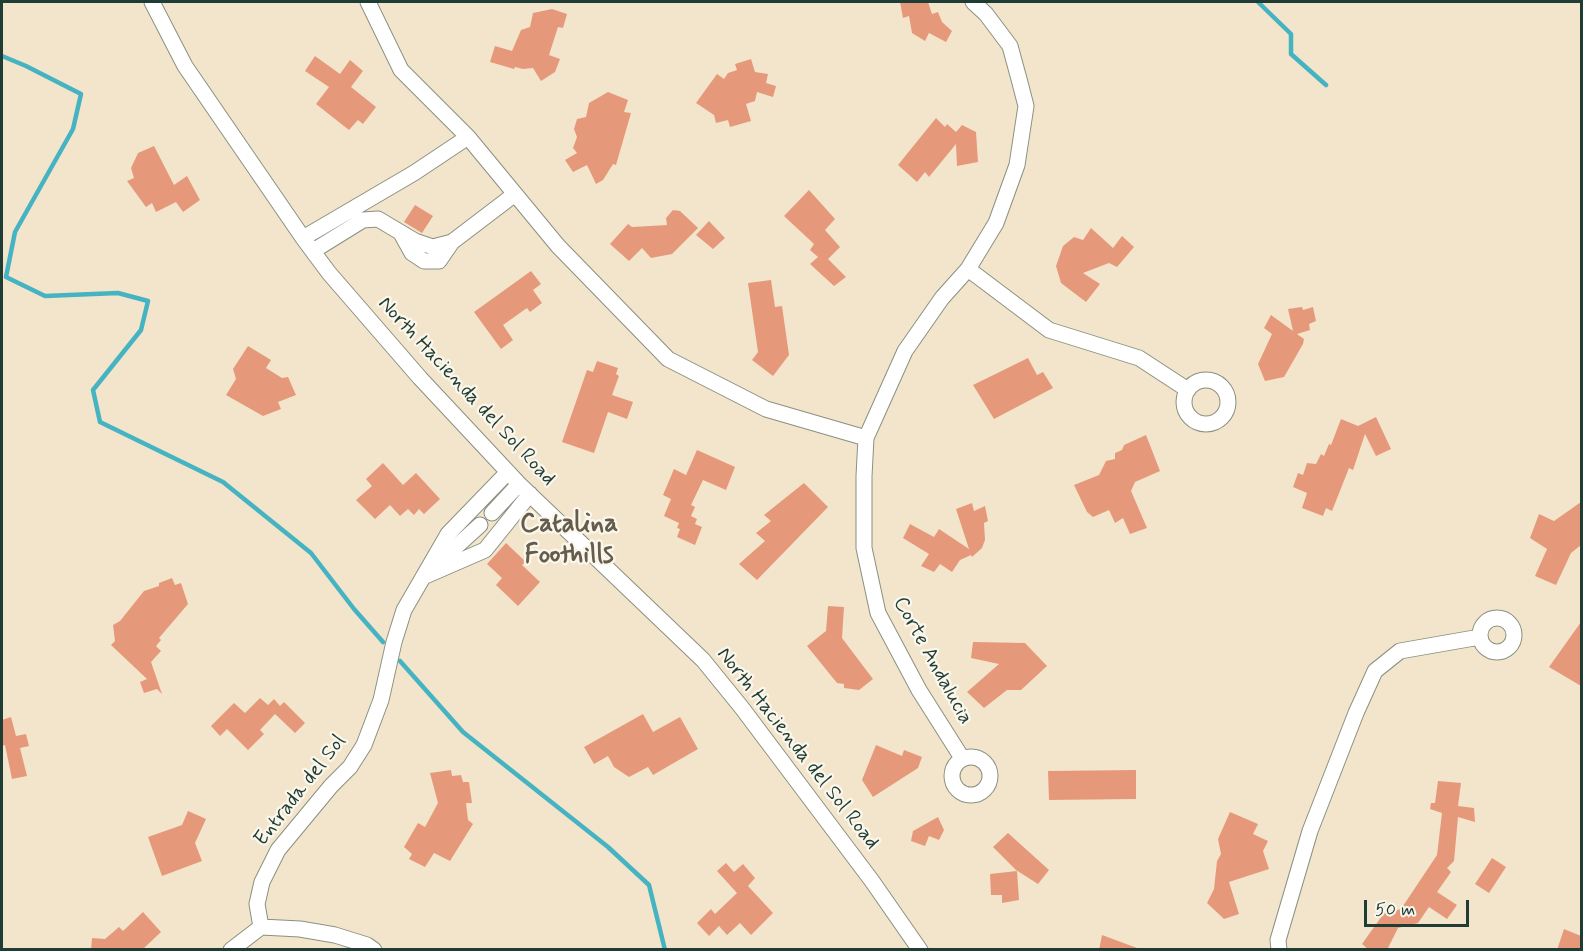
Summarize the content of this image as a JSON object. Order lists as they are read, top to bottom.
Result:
{
  "streets": {
    "street": ["North Hacienda del Sol Road", "Corte Andalucia", "Entrada del Sol"]
  },
  "crossings": [
    ["North Hacienda del Sol Road", "Entrada del Sol"]
  ],
  "districts": ["Catalina Foothills"],
  "scale_bar": "50 m"
}
